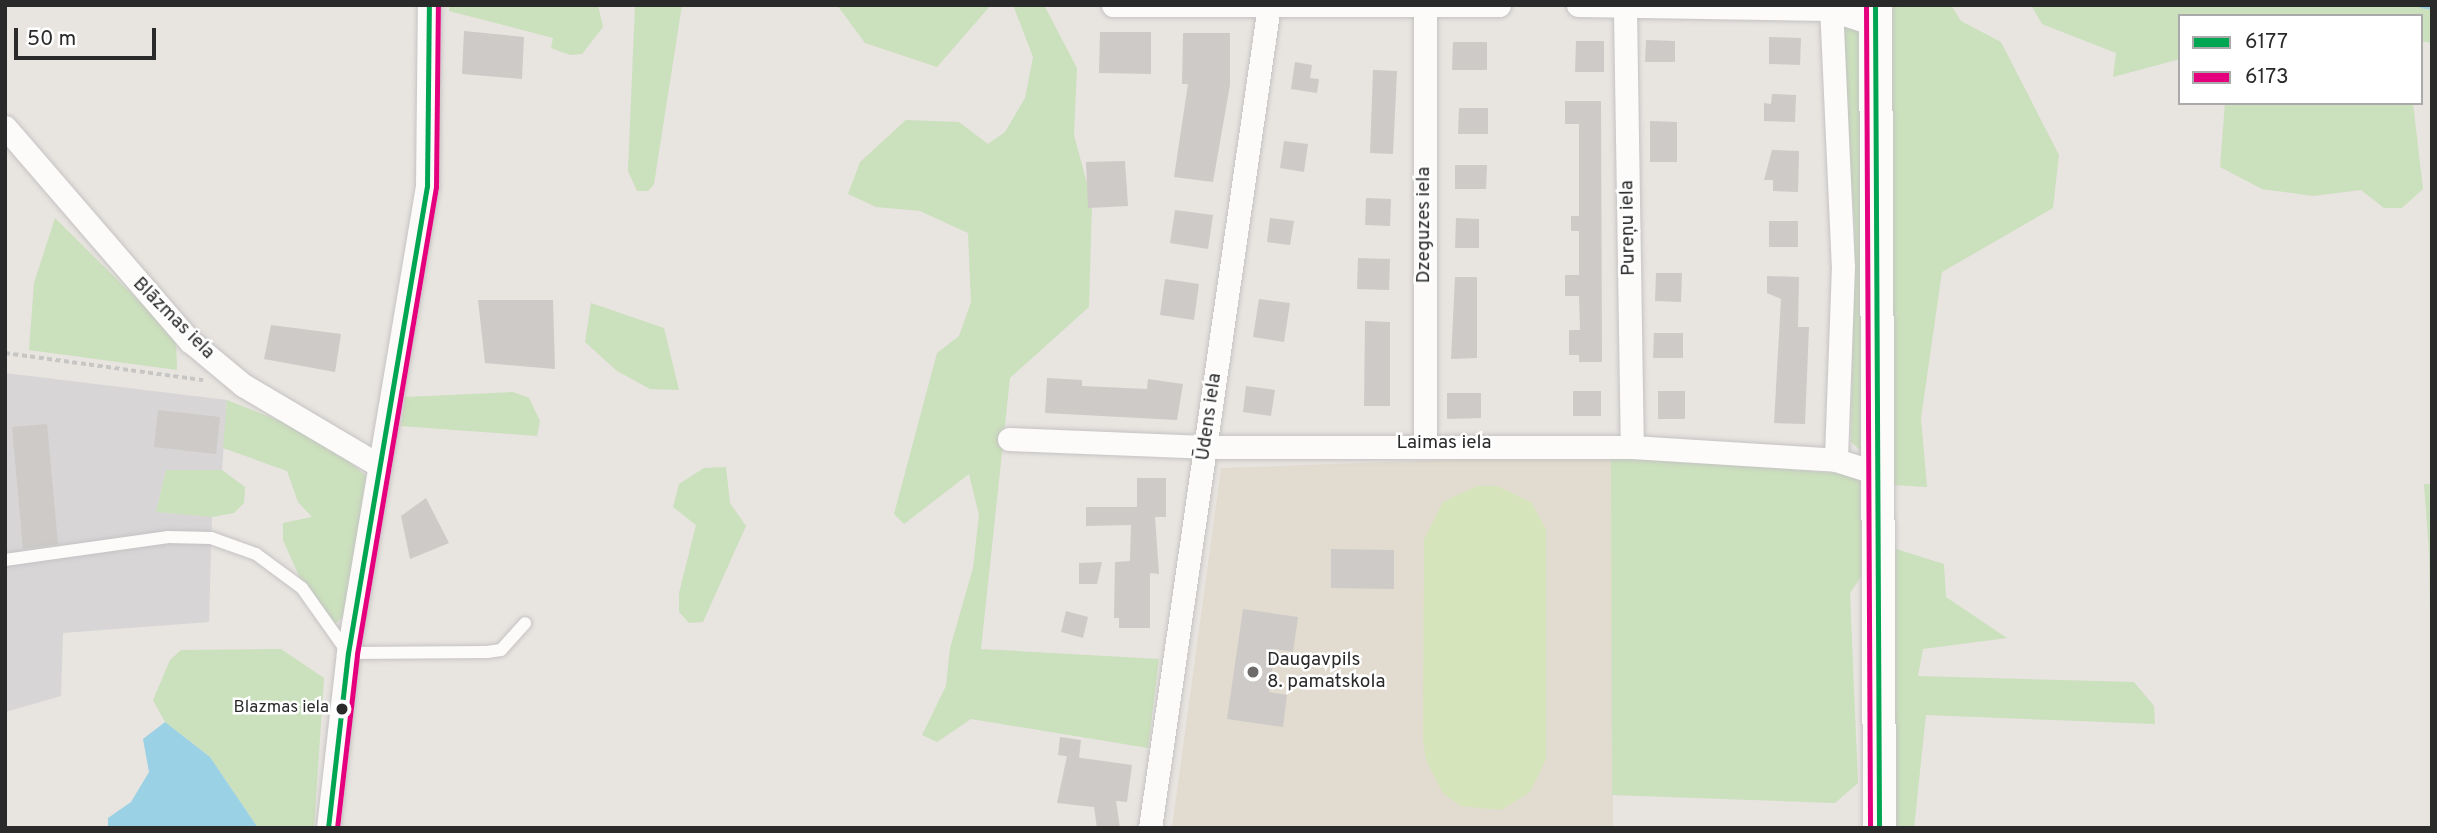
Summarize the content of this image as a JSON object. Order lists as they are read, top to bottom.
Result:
{
  "streets": {
    "street": [
      "Dzeguzes iela",
      "Pureņu iela",
      "Blāzmas iela",
      "Ūdens iela",
      "Laimas iela"
    ]
  },
  "crossings": [
    ["Dzeguzes iela", "Laimas iela"],
    ["Pureņu iela", "Laimas iela"],
    ["Ūdens iela", "Laimas iela"]
  ],
  "places": ["Daugavpils 8. pamatskola", "Blazmas iela"],
  "lines": ["transit line 6177", "transit line 6173"],
  "legend": ["6177", "6173"],
  "scale_bar": "50 m"
}
